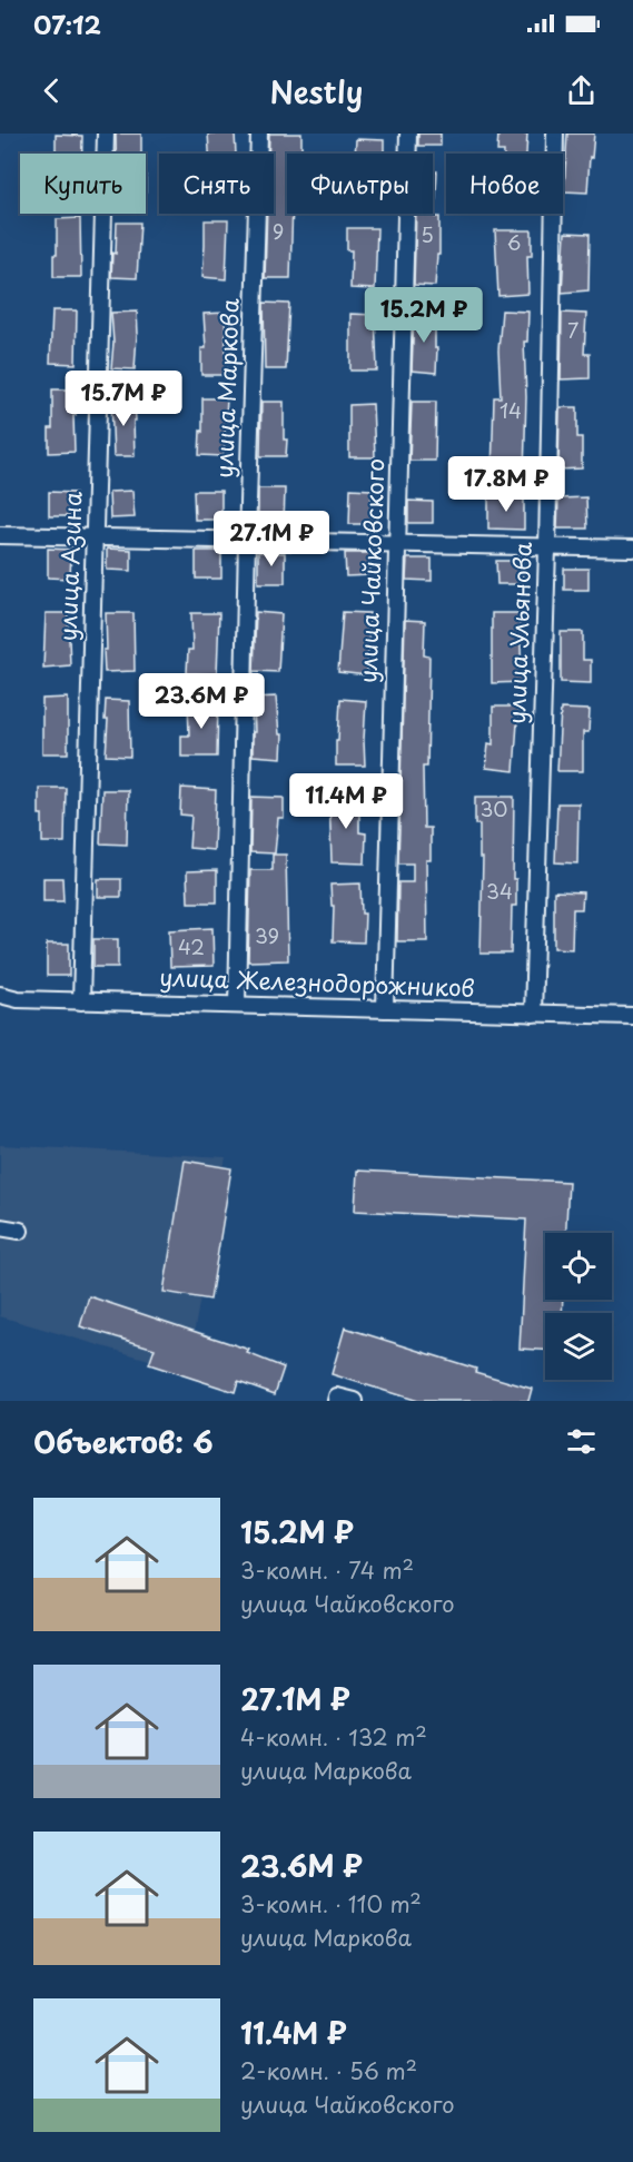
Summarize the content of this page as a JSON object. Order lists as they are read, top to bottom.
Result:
{
  "streets": {
    "street": [
      "улица Маркова",
      "улица Азина",
      "улица Чайковского",
      "улица Ульянова",
      "улица Железнодорожников"
    ]
  },
  "crossings": [
    ["улица Маркова", "улица Железнодорожников"],
    ["улица Азина", "улица Железнодорожников"],
    ["улица Чайковского", "улица Железнодорожников"],
    ["улица Ульянова", "улица Железнодорожников"]
  ],
  "house_numbers": [
    "9",
    "5",
    "6",
    "7",
    "14",
    "30",
    "34",
    "39",
    "42"
  ],
  "page": {
    "status": "07:12",
    "header": "Nestly",
    "chip": [
      "Купить",
      "Снять",
      "Фильтры",
      "Новое"
    ],
    "price": [
      "15.2M ₽",
      "15.7M ₽",
      "17.8M ₽",
      "27.1M ₽",
      "23.6M ₽",
      "11.4M ₽"
    ],
    "heading": "Объектов: 6",
    "list": [
      {
        "name": "15.2M ₽",
        "note": "3-комн. · 74 m² · улица Чайковского"
      },
      {
        "name": "27.1M ₽",
        "note": "4-комн. · 132 m² · улица Маркова"
      },
      {
        "name": "23.6M ₽",
        "note": "3-комн. · 110 m² · улица Маркова"
      },
      {
        "name": "11.4M ₽",
        "note": "2-комн. · 56 m² · улица Чайковского"
      }
    ]
  }
}
